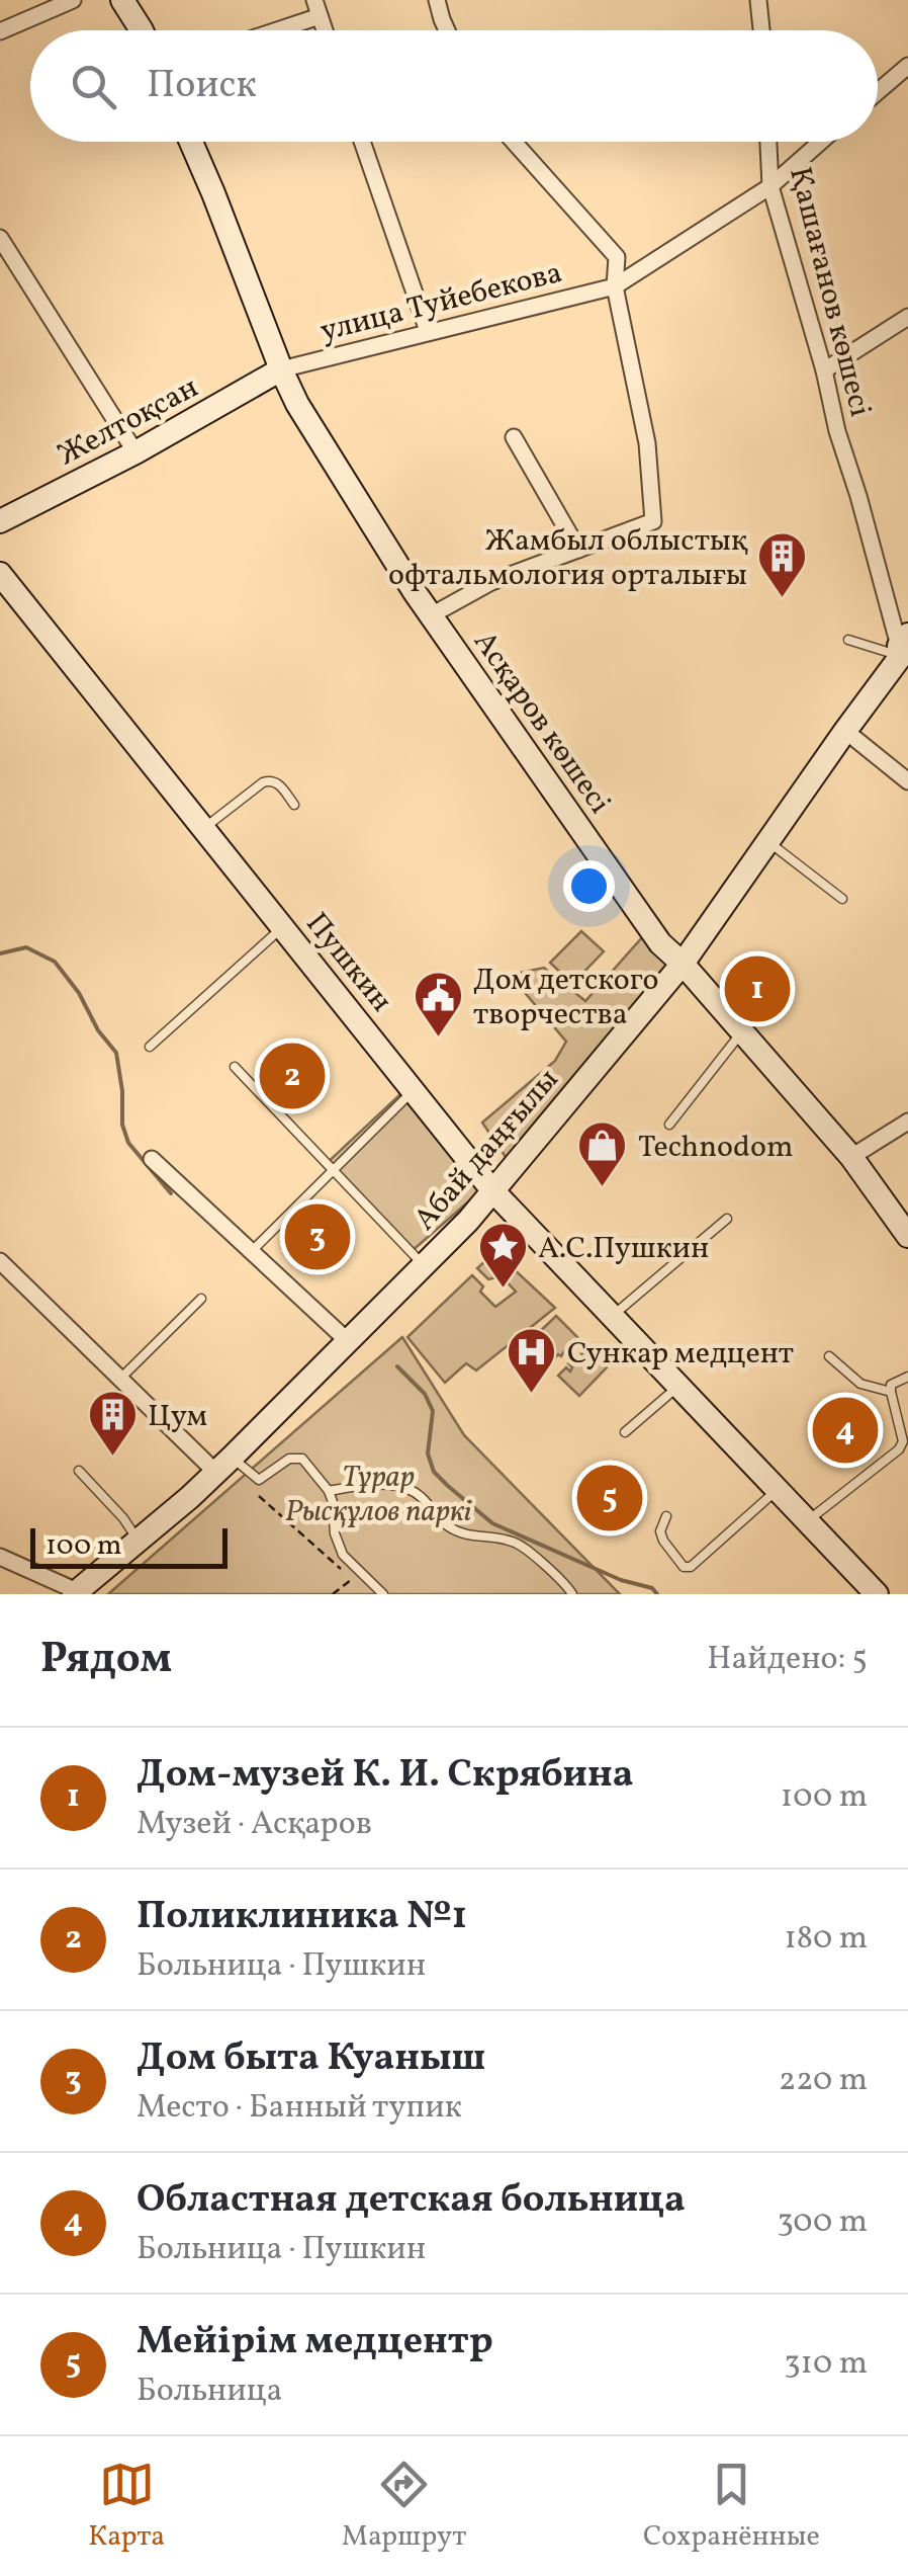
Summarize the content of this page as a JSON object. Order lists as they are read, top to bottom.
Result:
{
  "streets": {
    "main road": [
      "Желтоқсан",
      "Асқаров көшесі",
      "Пушкин",
      "Абай даңғылы"
    ],
    "street": ["Қашағанов көшесі", "улица Туйебекова"]
  },
  "crossings": [
    ["Қашағанов көшесі", "улица Туйебекова"],
    ["Қашағанов көшесі", "Абай даңғылы"],
    ["улица Туйебекова", "Желтоқсан"],
    ["улица Туйебекова", "Асқаров көшесі"],
    ["Желтоқсан", "Асқаров көшесі"],
    ["Асқаров көшесі", "Абай даңғылы"],
    ["Пушкин", "Абай даңғылы"]
  ],
  "parks": ["Тұрар Рысқұлов паркі"],
  "places": {
    "building": ["Жамбыл облыстық офтальмология орталығы", "Цум"],
    "public building": ["Дом детского творчества"],
    "shop": ["Technodom"],
    "place": ["А.С.Пушкин"],
    "hospital": ["Сункар медцент"]
  },
  "scale_bar": "100 m",
  "page": {
    "search": "Поиск",
    "pins": [
      "1",
      "2",
      "3",
      "4",
      "5"
    ],
    "scale": "100 m",
    "heading": ["Рядом", "Найдено: 5"],
    "list": [
      {
        "mark": "1",
        "name": "Дом-музей К. И. Скрябина",
        "note": "Музей · Асқаров",
        "value": "100 m"
      },
      {
        "mark": "2",
        "name": "Поликлиника №1",
        "note": "Больница · Пушкин",
        "value": "180 m"
      },
      {
        "mark": "3",
        "name": "Дом быта Куаныш",
        "note": "Место · Банный тупик",
        "value": "220 m"
      },
      {
        "mark": "4",
        "name": "Областная детская больница",
        "note": "Больница · Пушкин",
        "value": "300 m"
      },
      {
        "mark": "5",
        "name": "Мейірім медцентр",
        "note": "Больница",
        "value": "310 m"
      }
    ],
    "nav": ["Карта", "Маршрут", "Сохранённые"]
  }
}
